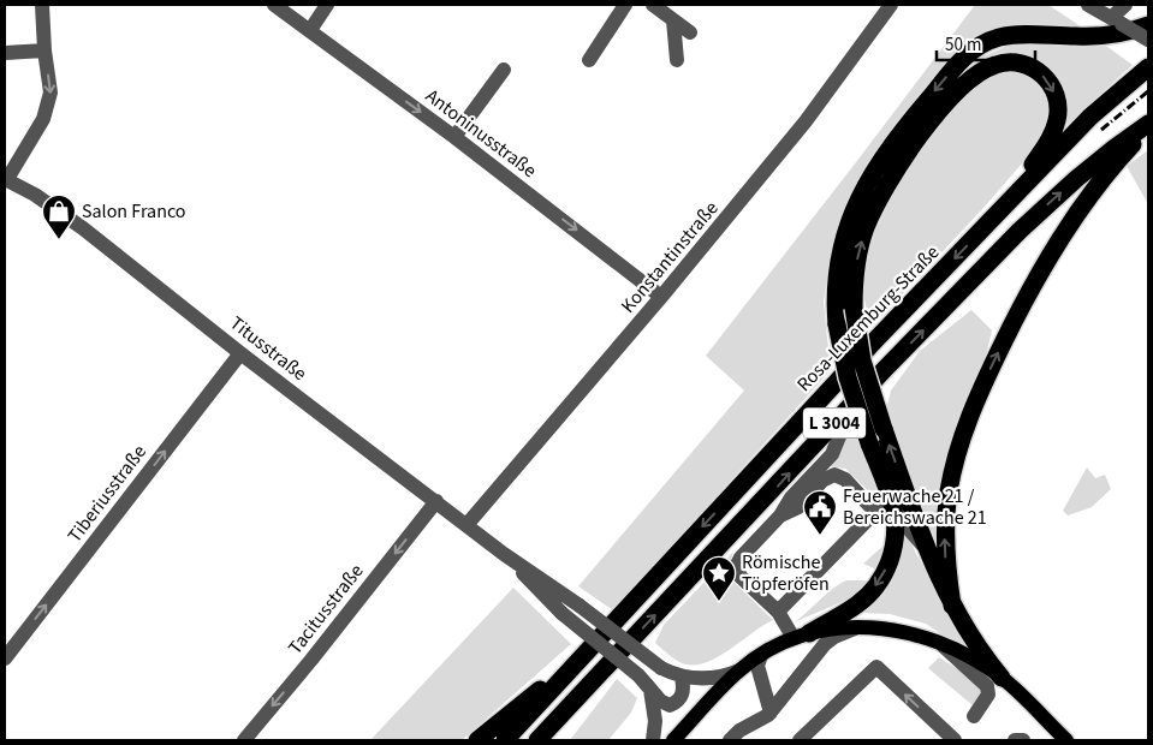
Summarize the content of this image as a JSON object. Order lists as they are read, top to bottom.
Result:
{
  "streets": {
    "highway": ["Rosa-Luxemburg-Straße", "L 3004"],
    "street": [
      "Antoninusstraße",
      "Konstantinstraße",
      "Titusstraße",
      "Tiberiusstraße",
      "Tacitusstraße"
    ]
  },
  "crossings": [
    ["Antoninusstraße", "Konstantinstraße"],
    ["Konstantinstraße", "Titusstraße"],
    ["Titusstraße", "Tiberiusstraße"],
    ["Titusstraße", "Tacitusstraße"]
  ],
  "one_way": ["Antoninusstraße", "Tiberiusstraße", "Tacitusstraße"],
  "places": {
    "shop": ["Salon Franco"],
    "public building": ["Feuerwache 21 / Bereichswache 21"],
    "place": ["Römische Töpferöfen"]
  },
  "scale_bar": "50 m"
}
